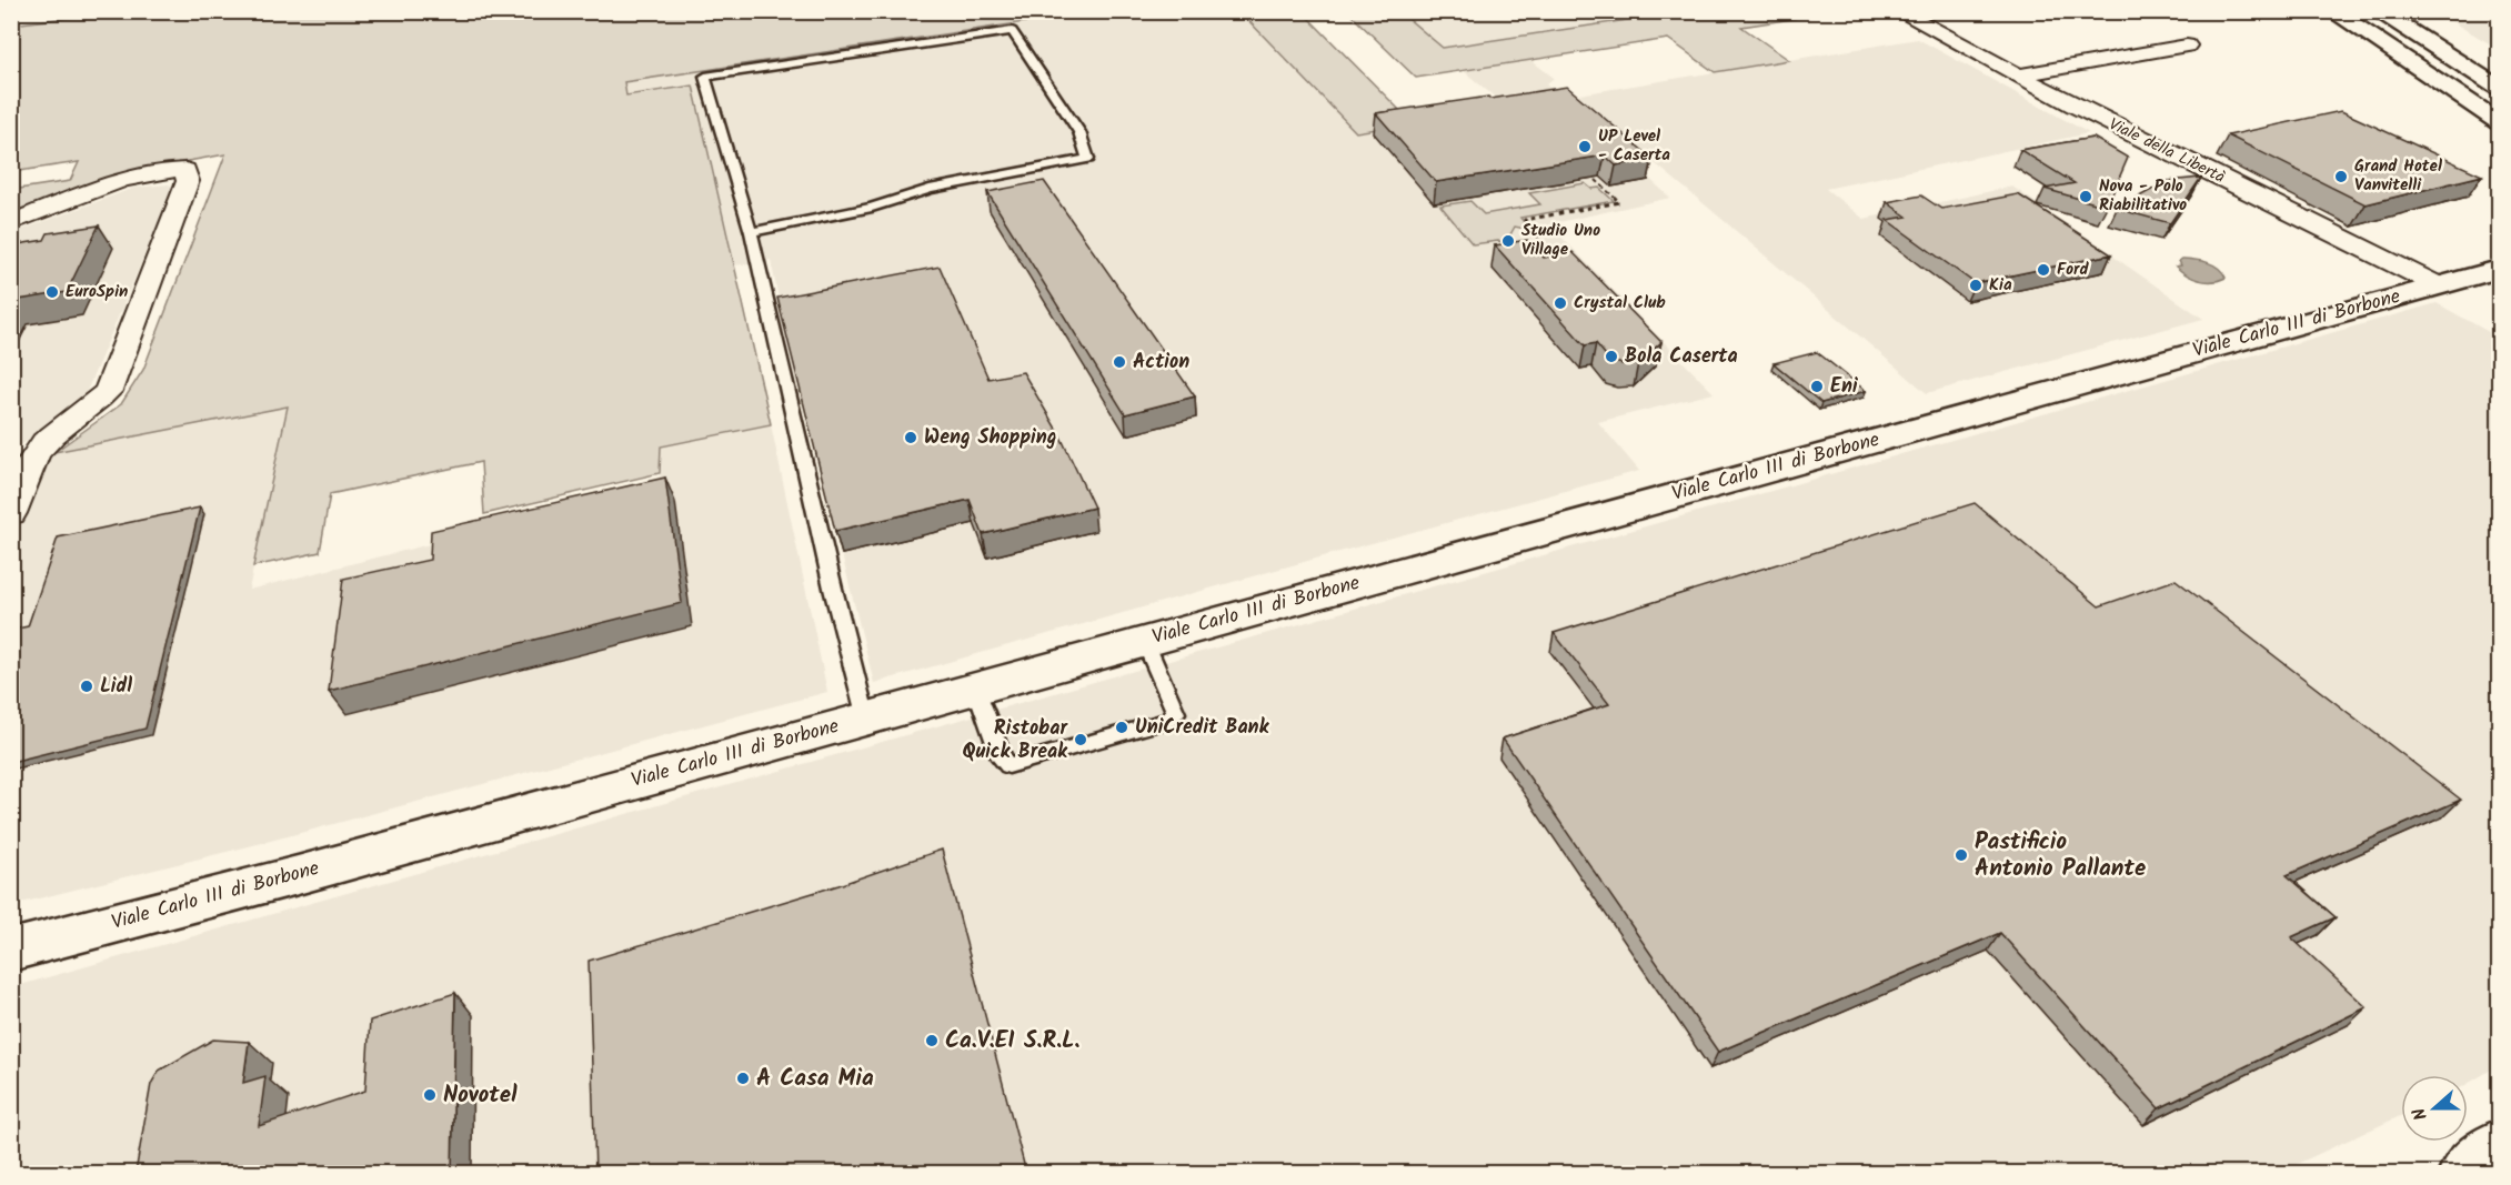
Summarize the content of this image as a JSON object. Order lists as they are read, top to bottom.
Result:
{
  "streets": {
    "main road": ["Viale Carlo III di Borbone"],
    "street": ["Viale della Libertà"]
  },
  "crossings": [
    ["Viale della Libertà", "Viale Carlo III di Borbone"]
  ],
  "places": [
    "UP Level - Caserta",
    "Grand Hotel Vanvitelli",
    "Nova - Polo Riabilitativo",
    "Studio Uno Village",
    "Ford",
    "Kia",
    "EuroSpin",
    "Crystal Club",
    "Bola Caserta",
    "Action",
    "Eni",
    "Weng Shopping",
    "Lidl",
    "UniCredit Bank",
    "Ristobar Quick Break",
    "Pastificio Antonio Pallante",
    "Ca.V.EI S.R.L.",
    "A Casa Mia",
    "Novotel"
  ],
  "north": "left"
}
